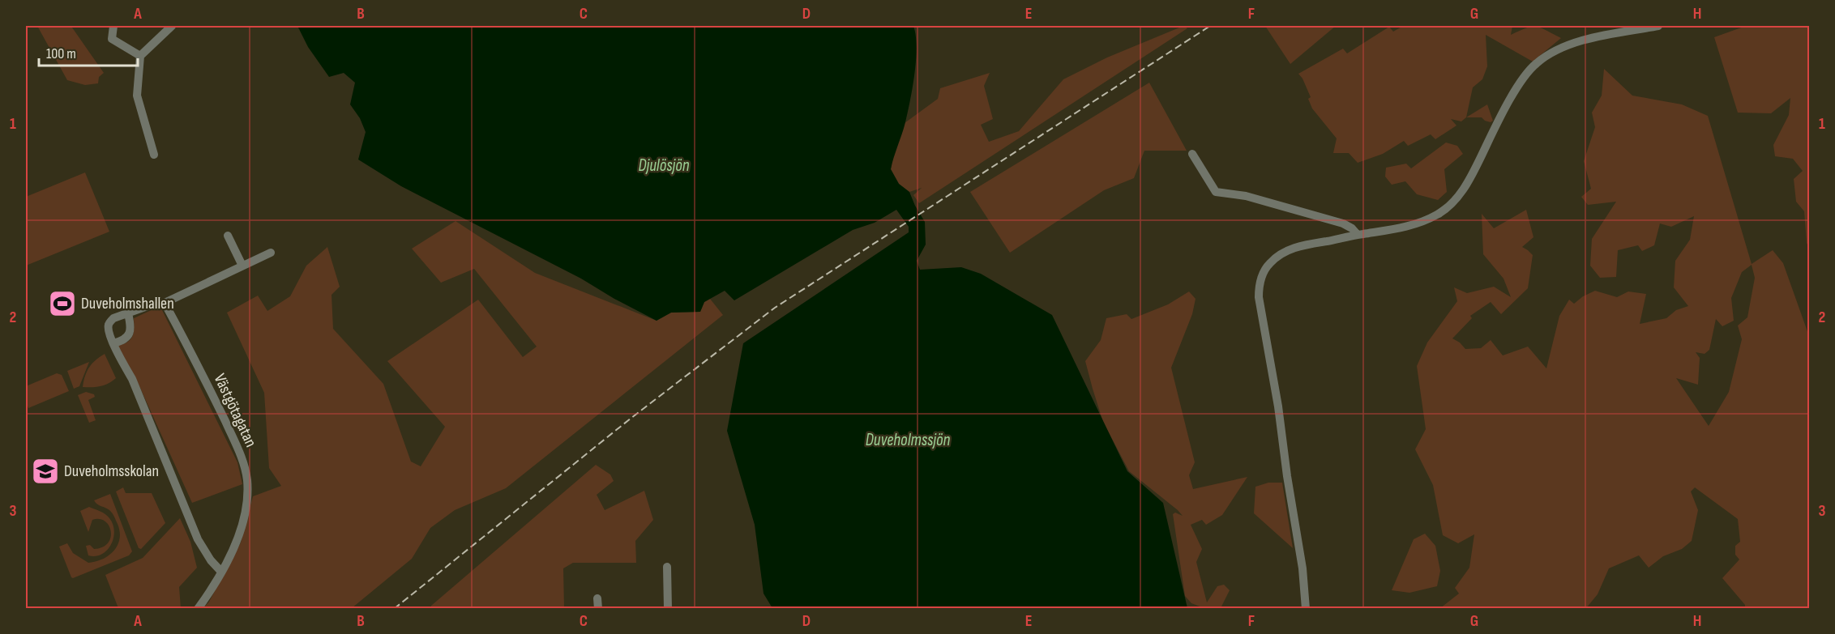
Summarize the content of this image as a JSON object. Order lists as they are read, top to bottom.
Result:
{
  "streets": {
    "street": ["Västgötagatan"]
  },
  "water": ["Djulösjön", "Duveholmssjön"],
  "places": {
    "sports": ["Duveholmshallen"],
    "school or university": ["Duveholmsskolan"]
  },
  "scale_bar": "100 m",
  "grid": {
    "columns": [
      "A",
      "B",
      "C",
      "D",
      "E",
      "F",
      "G",
      "H"
    ],
    "rows": ["1", "2", "3"]
  }
}
